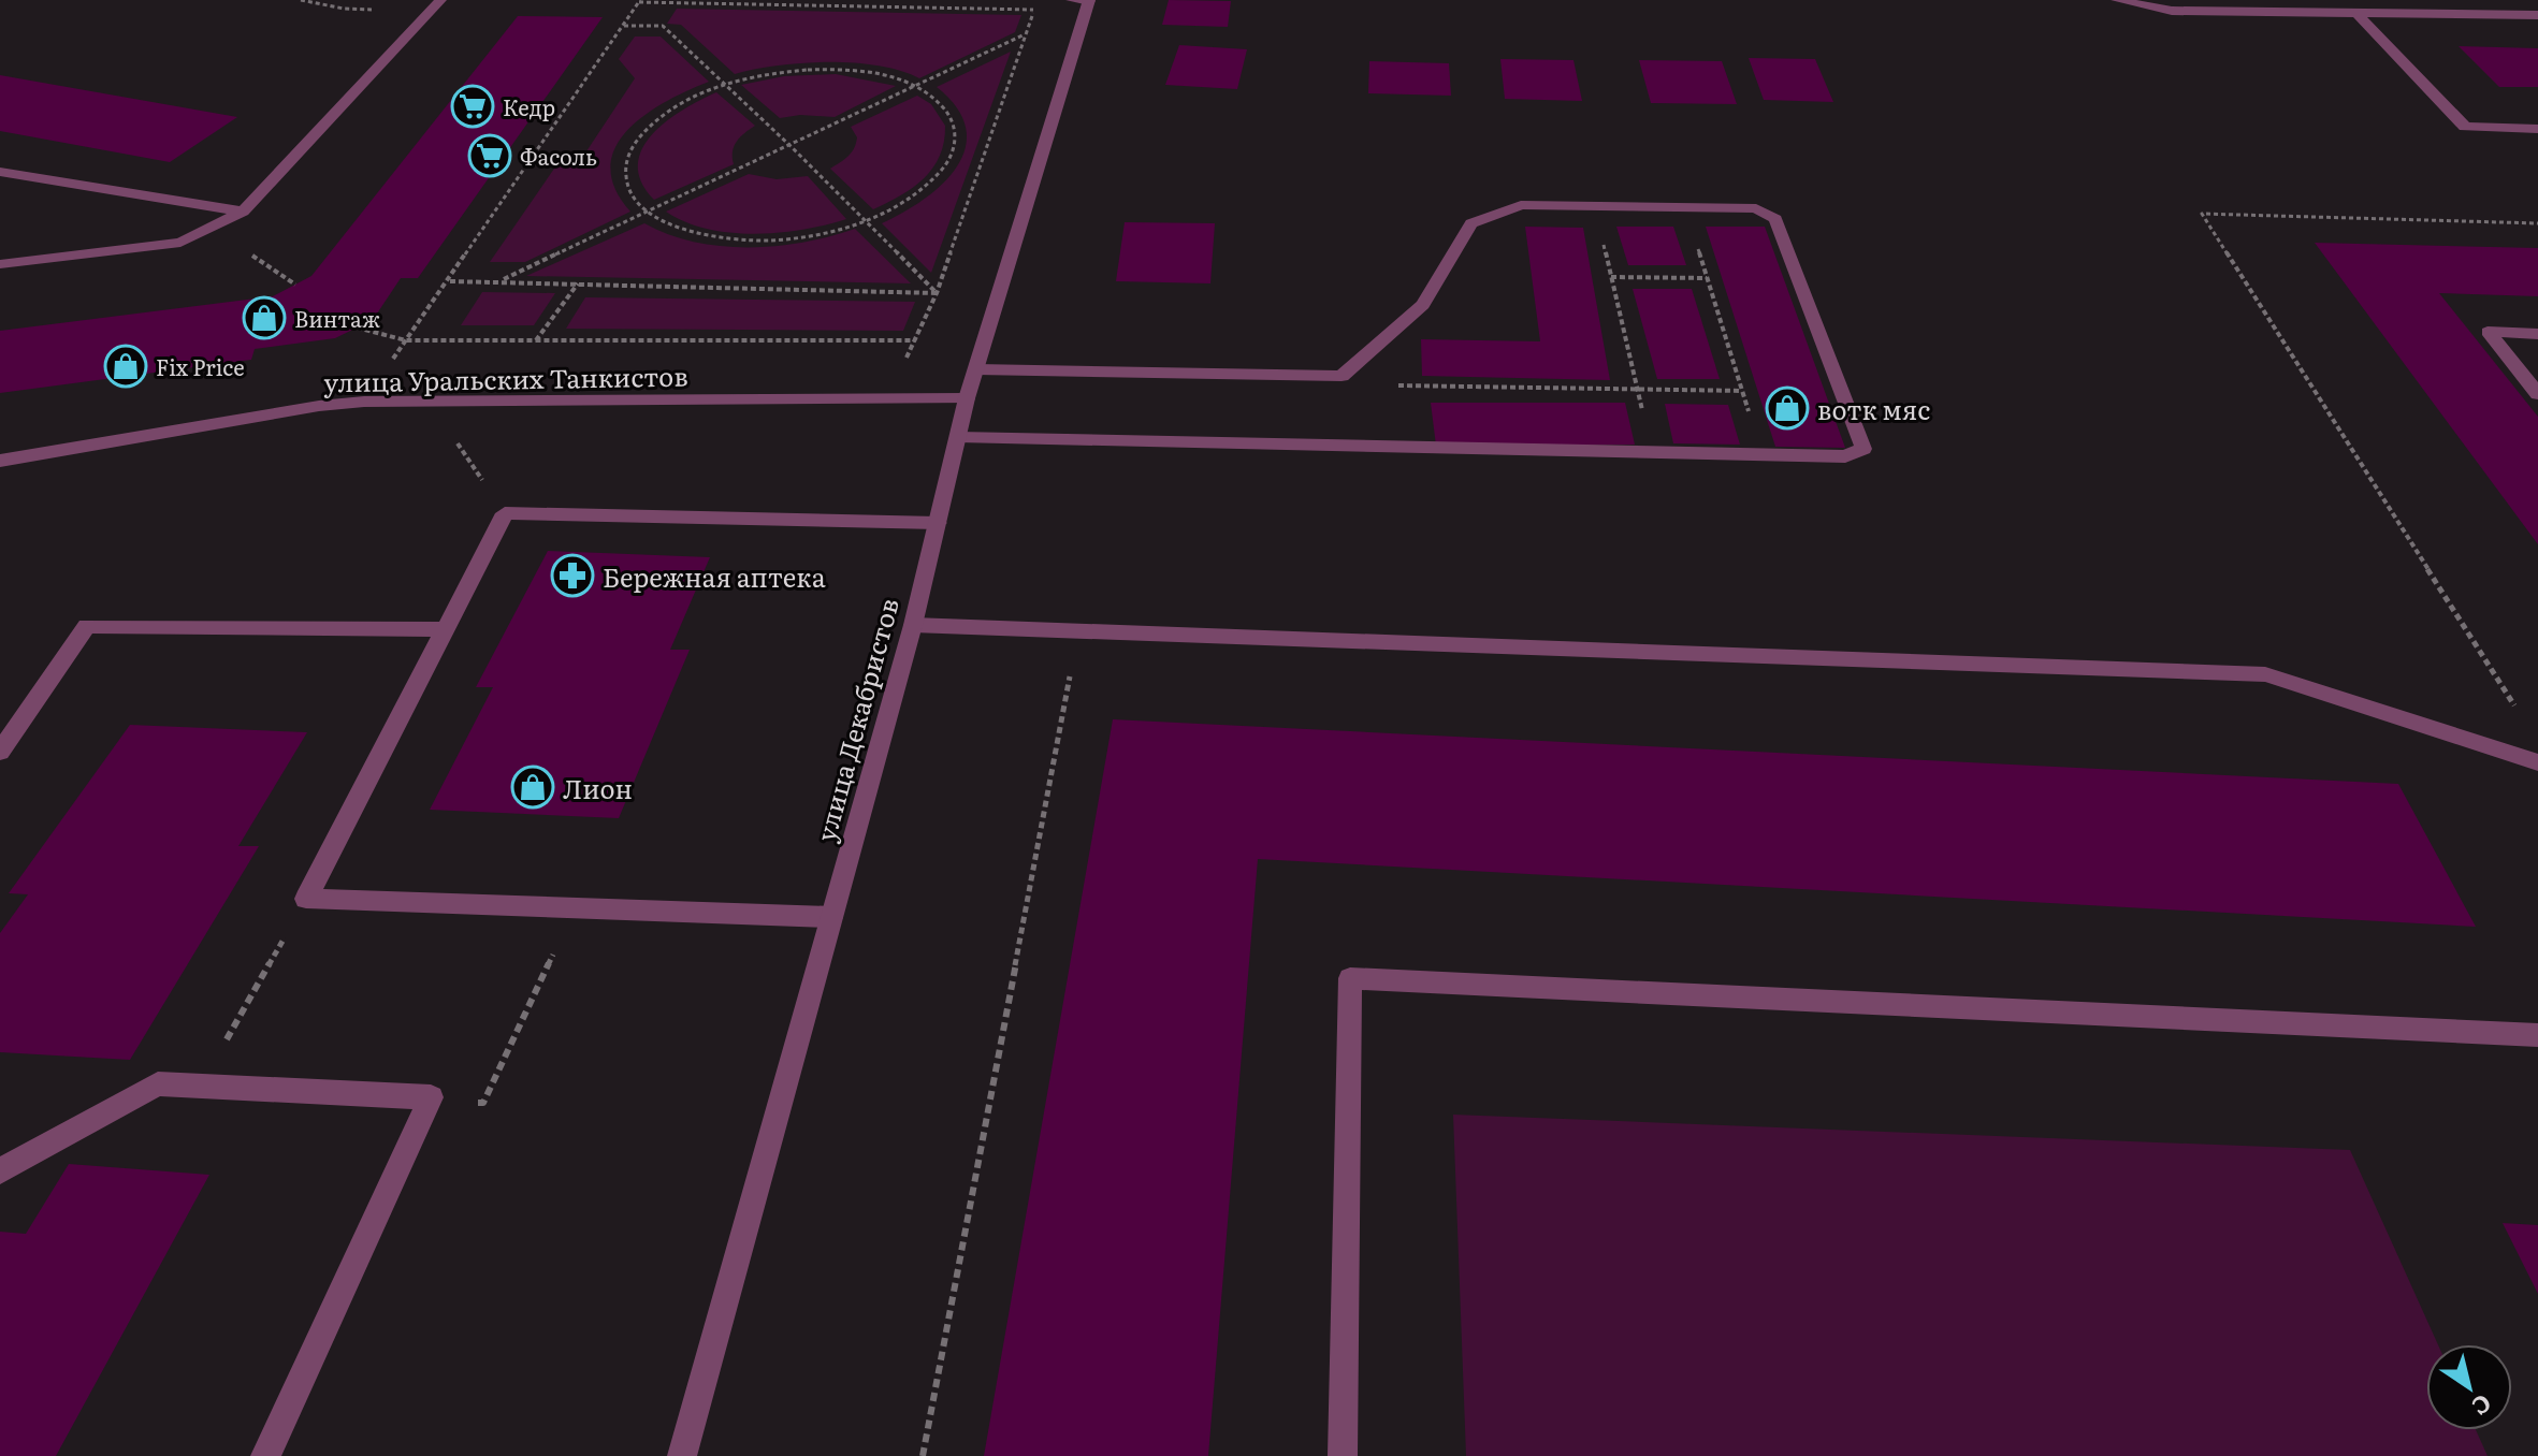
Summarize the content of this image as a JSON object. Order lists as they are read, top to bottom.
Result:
{
  "streets": {
    "street": ["улица Уральских Танкистов", "улица Декабристов"]
  },
  "crossings": [
    ["улица Уральских Танкистов", "улица Декабристов"]
  ],
  "places": {
    "supermarket": ["Кедр", "Фасоль"],
    "shop": [
      "Винтаж",
      "Fix Price",
      "вотк мяс",
      "Лион"
    ],
    "pharmacy": ["Бережная аптека"]
  },
  "north": "bottom right"
}
